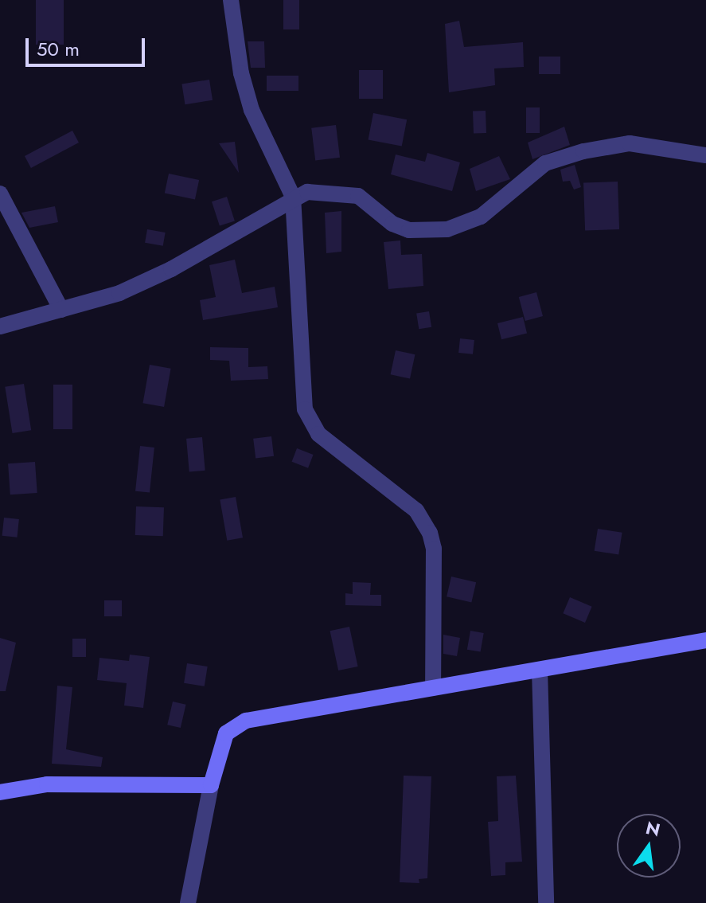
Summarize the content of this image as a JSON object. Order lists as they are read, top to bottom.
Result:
{
  "scale_bar": "50 m",
  "north": "top"
}
